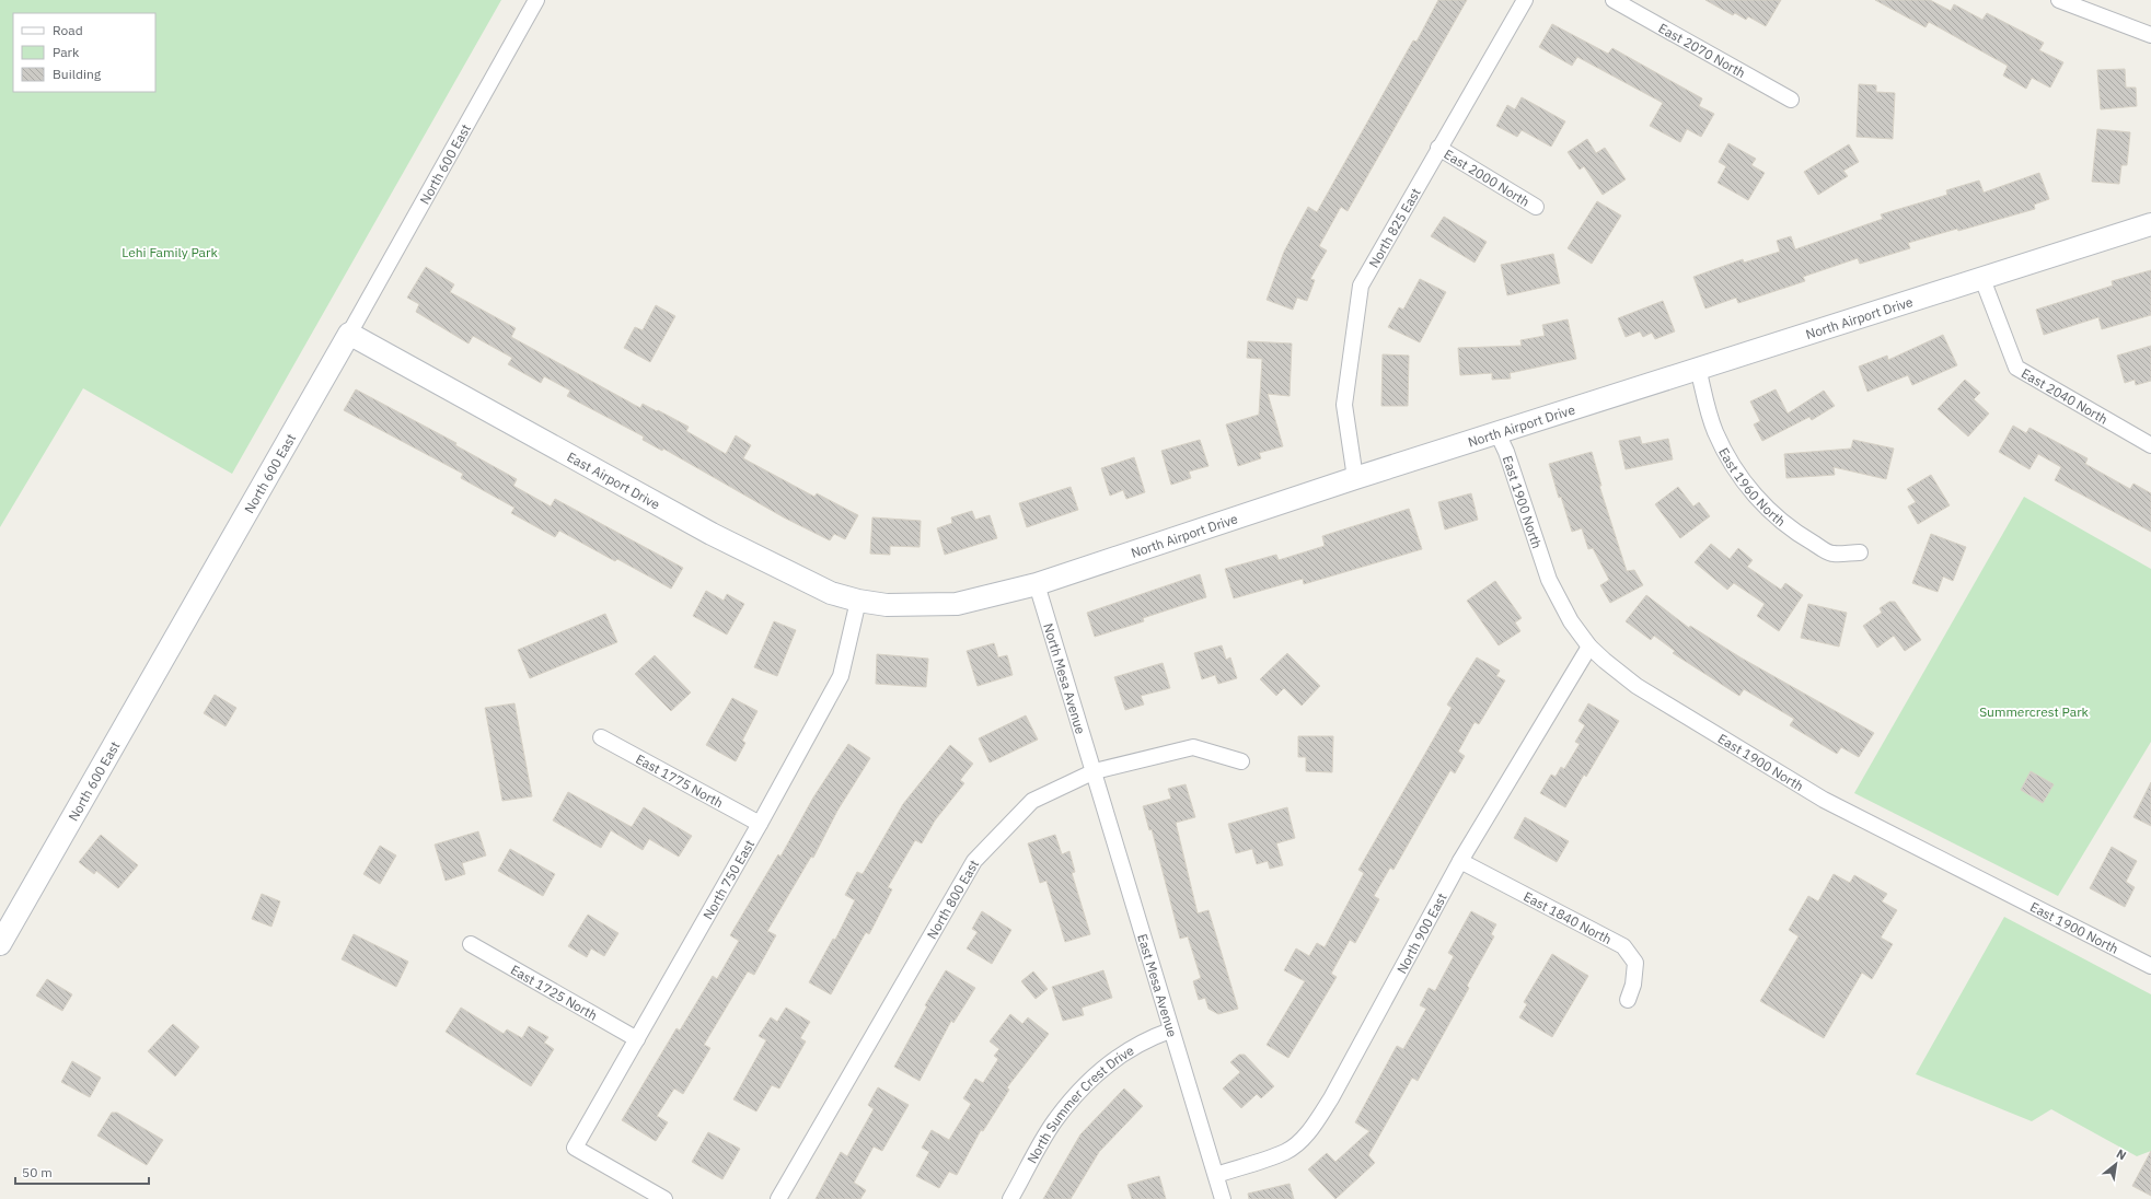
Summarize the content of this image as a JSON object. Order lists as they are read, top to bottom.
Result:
{
  "streets": {
    "street": [
      "East 2070 North",
      "North 600 East",
      "East 2000 North",
      "North 825 East",
      "North Airport Drive",
      "East 2040 North",
      "East Airport Drive",
      "East 1960 North",
      "East 1900 North",
      "North Mesa Avenue",
      "East 1775 North",
      "North 750 East",
      "North 800 East",
      "East 1840 North",
      "North 900 East",
      "East Mesa Avenue",
      "East 1725 North",
      "North Summer Crest Drive"
    ]
  },
  "crossings": [
    ["North 600 East", "East Airport Drive"],
    ["East 2000 North", "North 825 East"],
    ["North 825 East", "North Airport Drive"],
    ["North Airport Drive", "East 2040 North"],
    ["North Airport Drive", "East Airport Drive"],
    ["North Airport Drive", "East 1960 North"],
    ["North Airport Drive", "East 1900 North"],
    ["North Airport Drive", "North Mesa Avenue"],
    ["East Airport Drive", "North 750 East"],
    ["East 1900 North", "North 900 East"],
    ["North Mesa Avenue", "North 800 East"],
    ["North Mesa Avenue", "East Mesa Avenue"],
    ["East 1775 North", "North 750 East"],
    ["North 750 East", "East 1725 North"],
    ["North 800 East", "East Mesa Avenue"],
    ["East 1840 North", "North 900 East"],
    ["North 900 East", "East Mesa Avenue"],
    ["East Mesa Avenue", "North Summer Crest Drive"]
  ],
  "parks": ["Lehi Family Park", "Summercrest Park"],
  "legend": ["Road", "Park", "Building"],
  "scale_bar": "50 m",
  "north": "top right"
}
